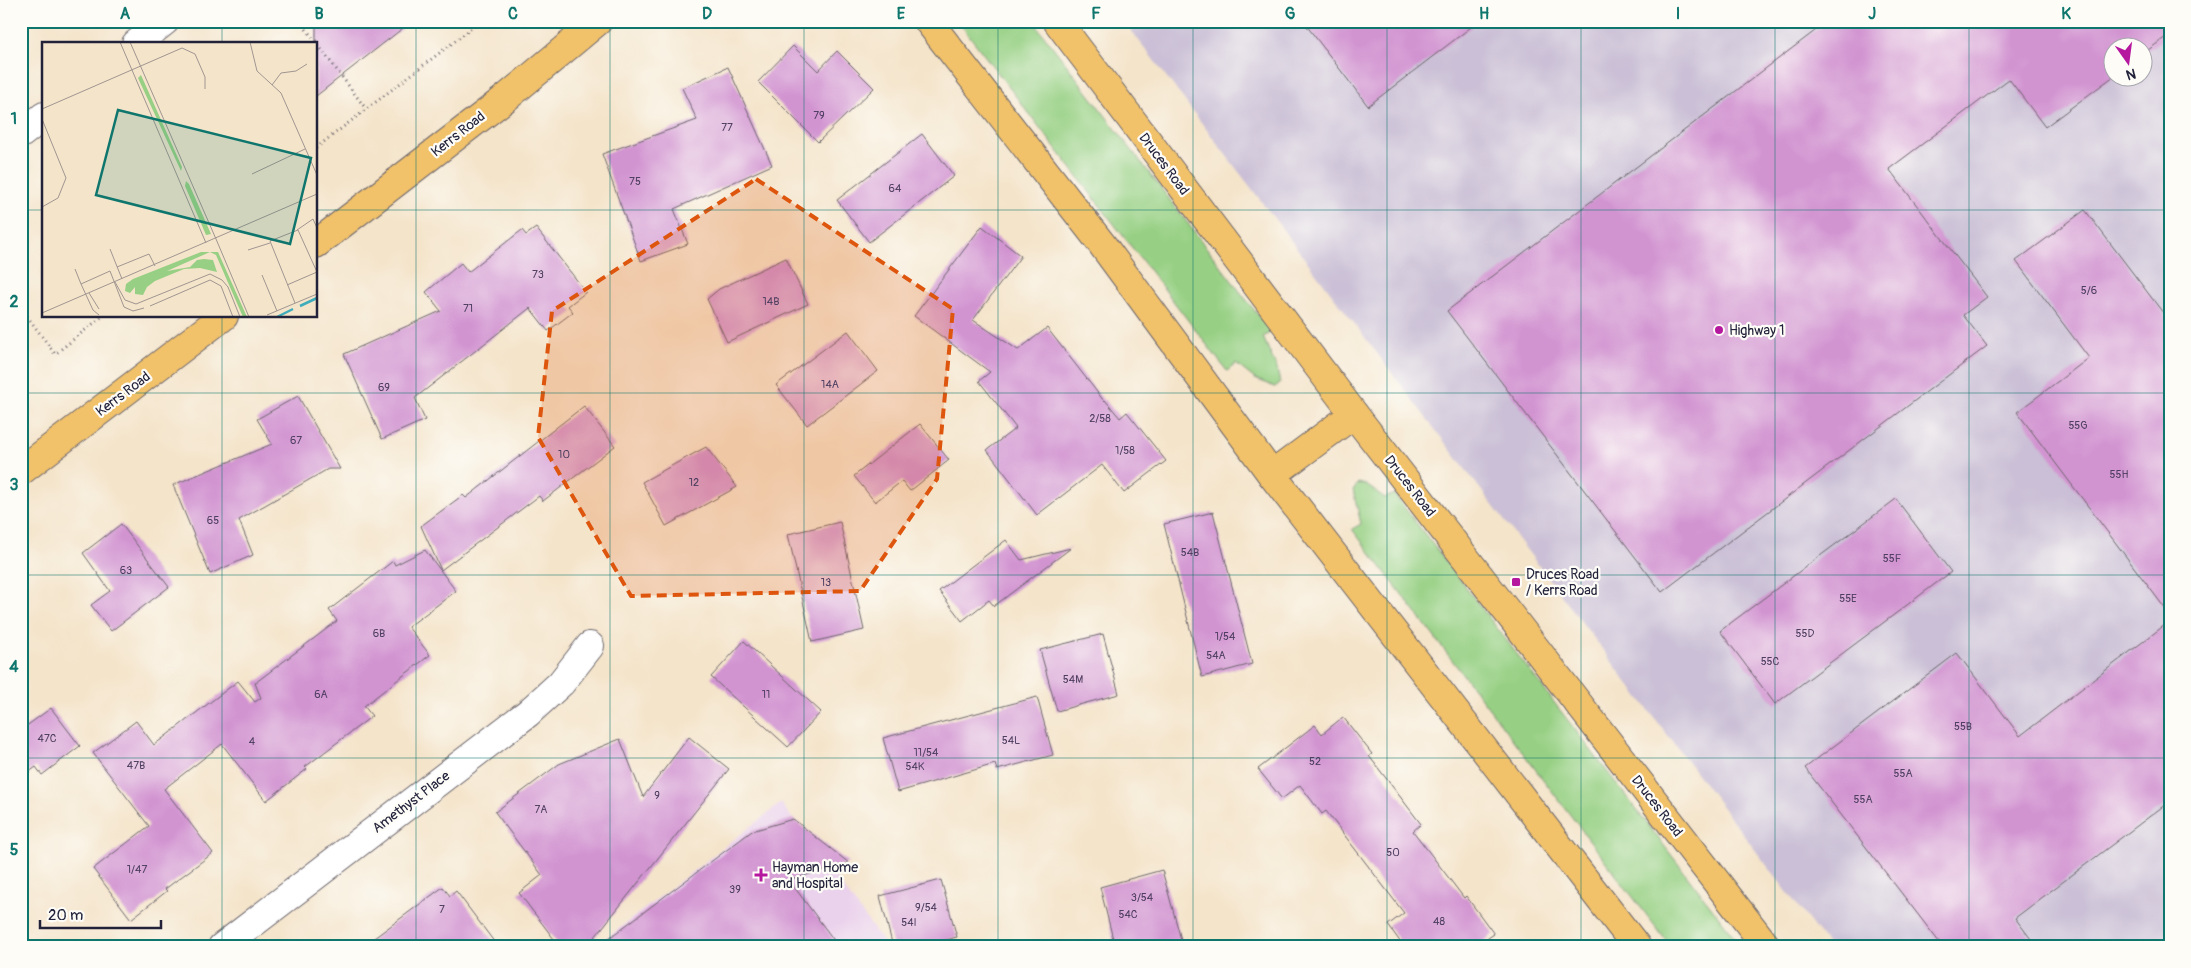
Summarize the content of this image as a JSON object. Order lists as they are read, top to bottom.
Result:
{
  "streets": {
    "main road": ["Kerrs Road", "Druces Road"],
    "street": ["Amethyst Place"]
  },
  "places": {
    "other": ["Highway 1"],
    "transit": ["Druces Road / Kerrs Road"],
    "health": ["Hayman Home and Hospital"]
  },
  "house_numbers": [
    "79",
    "77",
    "75",
    "64",
    "73",
    "5/6",
    "14B",
    "71",
    "14A",
    "69",
    "2/58",
    "55G",
    "67",
    "1/58",
    "10",
    "55H",
    "12",
    "65",
    "54B",
    "55F",
    "63",
    "13",
    "55E",
    "6B",
    "55D",
    "1/54",
    "54A",
    "55C",
    "54M",
    "6A",
    "11",
    "55B",
    "47C",
    "54L",
    "4",
    "11/54",
    "52",
    "47B",
    "54K",
    "55A",
    "9",
    "55A",
    "7A",
    "50",
    "1/47",
    "39",
    "3/54",
    "9/54",
    "7",
    "54C",
    "48",
    "54I"
  ],
  "scale_bar": "20 m",
  "north": "bottom",
  "grid": {
    "columns": [
      "A",
      "B",
      "C",
      "D",
      "E",
      "F",
      "G",
      "H",
      "I",
      "J",
      "K"
    ],
    "rows": [
      "1",
      "2",
      "3",
      "4",
      "5"
    ]
  }
}
